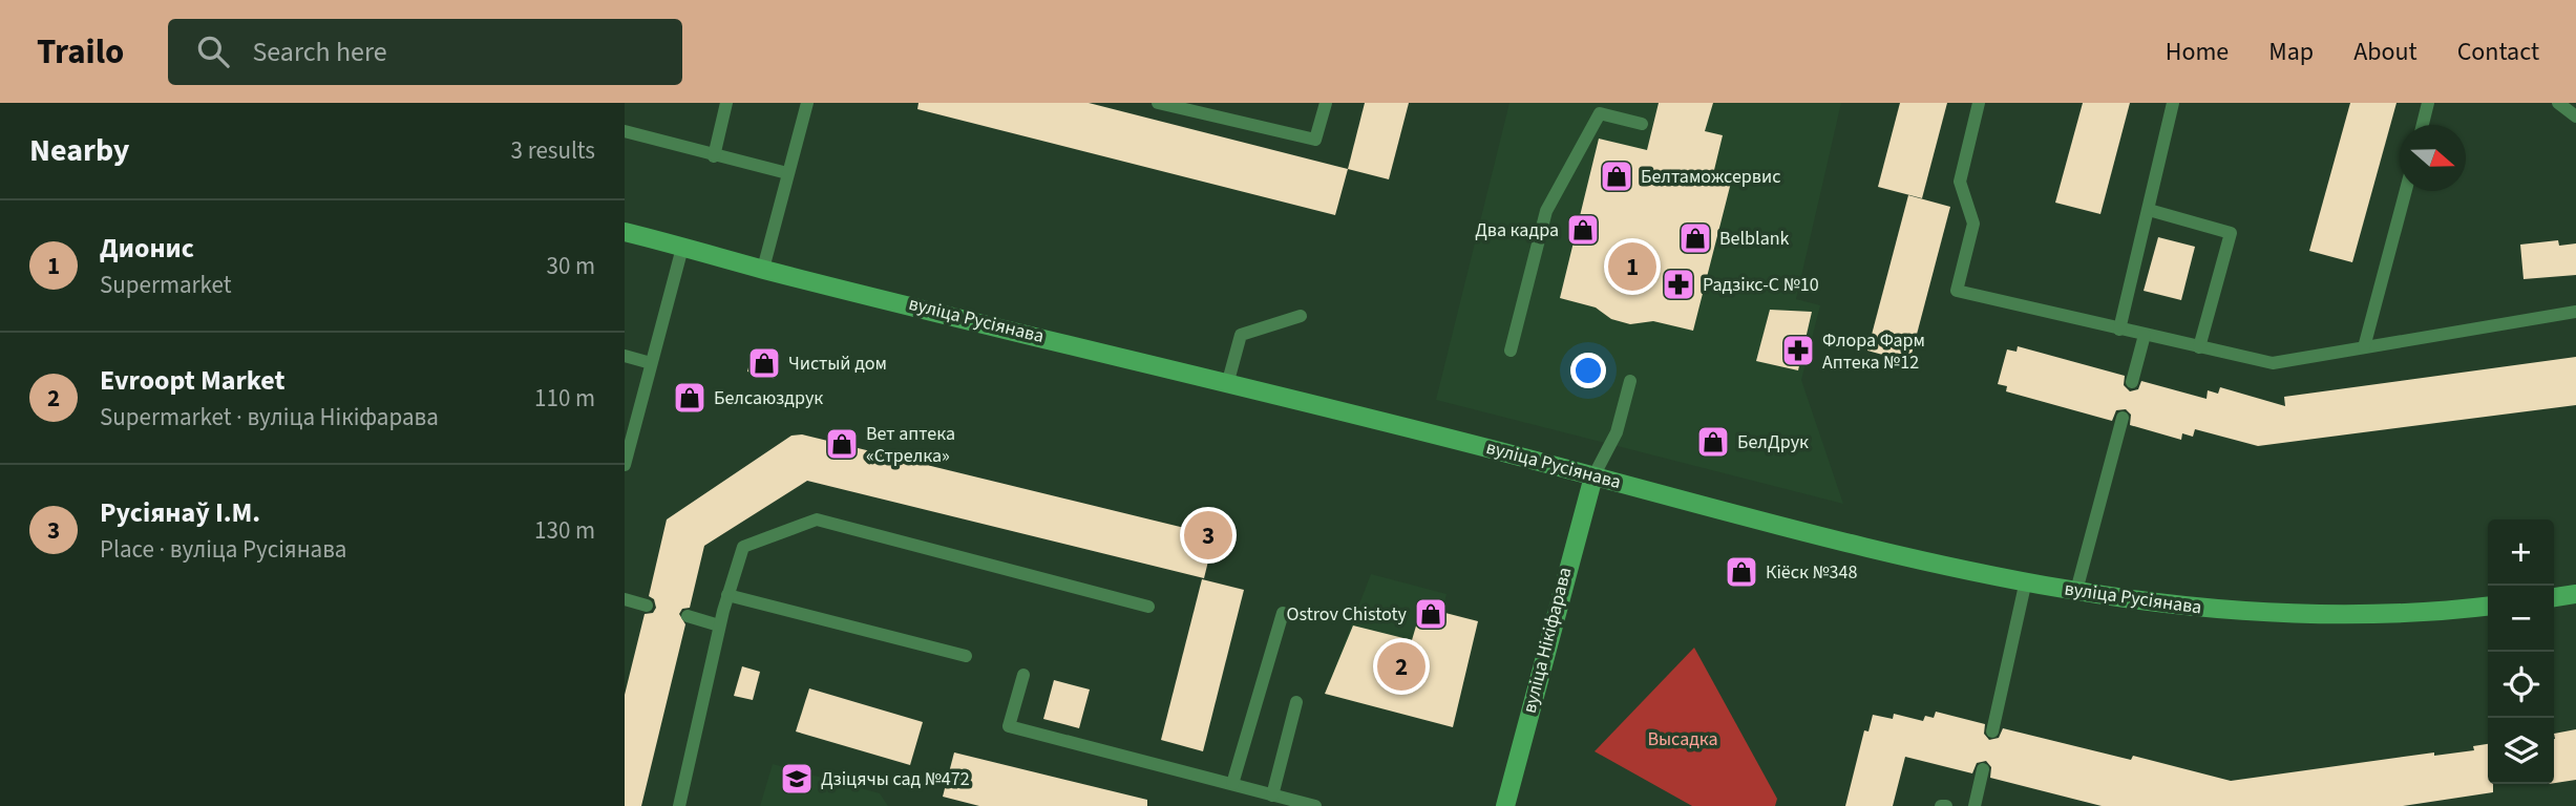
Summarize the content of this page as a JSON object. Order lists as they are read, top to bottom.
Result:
{
  "streets": {
    "main road": ["вуліца Русіянава", "вуліца Нікіфарава"]
  },
  "crossings": [
    ["вуліца Русіянава", "вуліца Нікіфарава"]
  ],
  "parks": ["Высадка"],
  "places": {
    "shop": [
      "Белтаможсервис",
      "Два кадра",
      "Belblank",
      "Чистый дом",
      "Белсаюздрук",
      "БелДрук",
      "Вет аптека «Стрелка»",
      "Кіёск №348",
      "Ostrov Chistoty"
    ],
    "pharmacy": ["Радзікс-С №10", "Флора Фарм Аптека №12"],
    "school or university": ["Дзіцячы сад №472"]
  },
  "north": "right",
  "page": {
    "header": "Trailo",
    "search": "Search here",
    "nav": [
      "Home",
      "Map",
      "About",
      "Contact"
    ],
    "heading": ["Nearby", "3 results"],
    "list": [
      {
        "mark": "1",
        "name": "Дионис",
        "note": "Supermarket",
        "value": "30 m"
      },
      {
        "mark": "2",
        "name": "Evroopt Market",
        "note": "Supermarket · вуліца Нікіфарава",
        "value": "110 m"
      },
      {
        "mark": "3",
        "name": "Русіянаў І.М.",
        "note": "Place · вуліца Русіянава",
        "value": "130 m"
      }
    ],
    "pins": ["1", "3", "2"],
    "map_buttons": ["+", "−"]
  }
}
